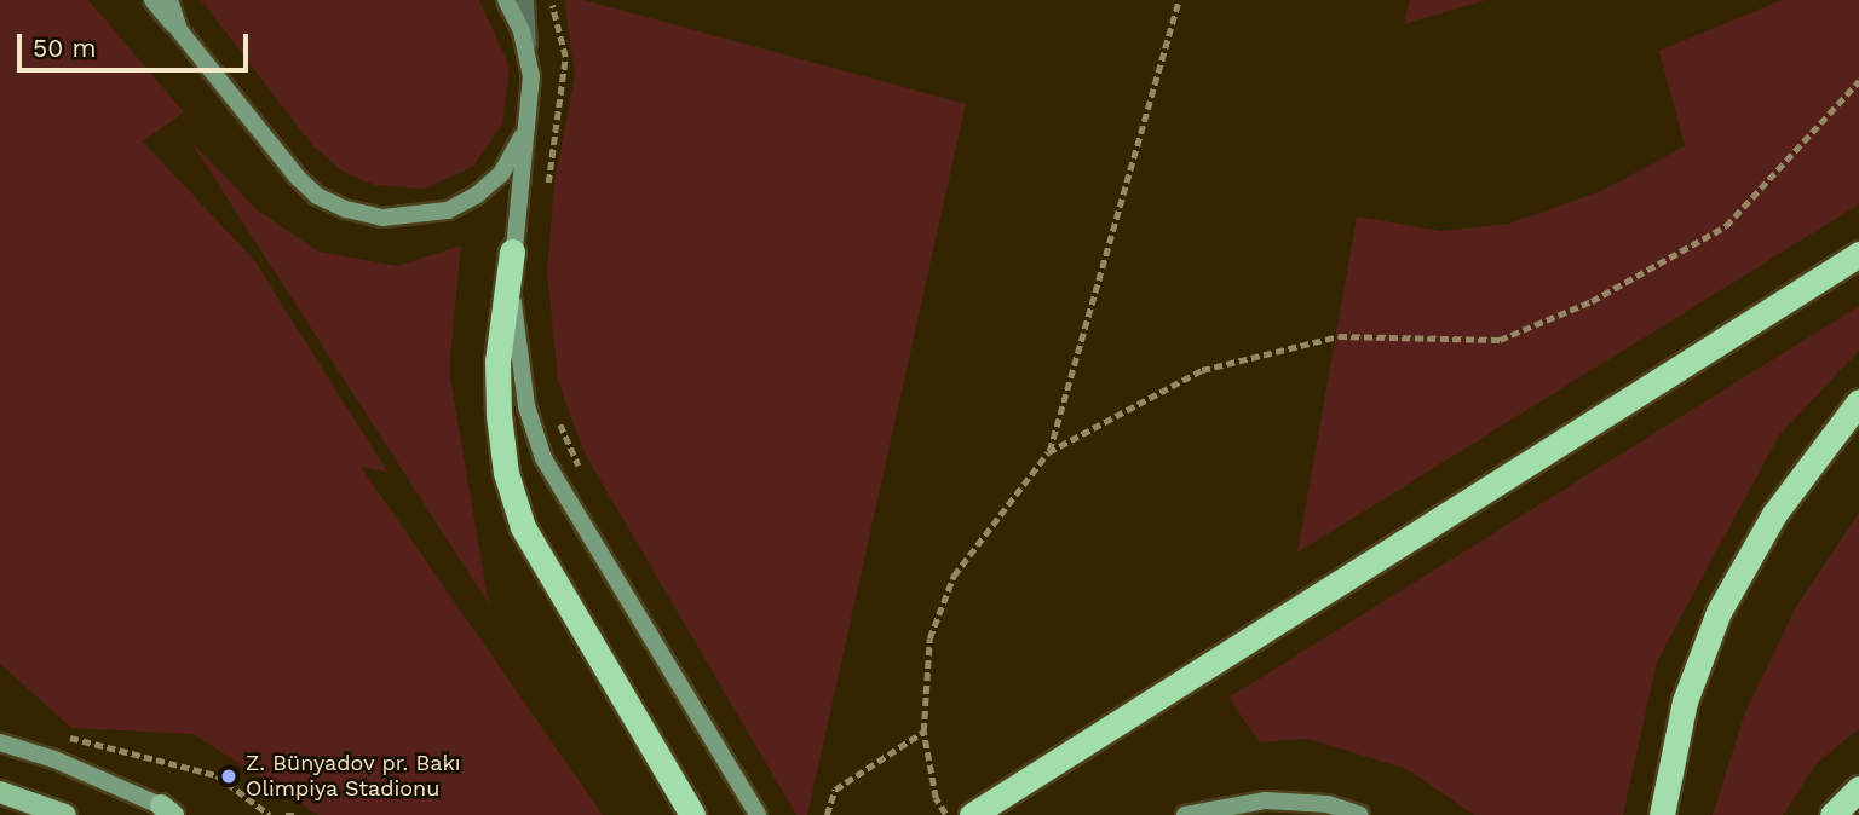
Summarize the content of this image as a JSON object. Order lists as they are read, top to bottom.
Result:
{
  "places": ["Z. Bünyadov pr. Bakı Olimpiya Stadionu"],
  "scale_bar": "50 m"
}
